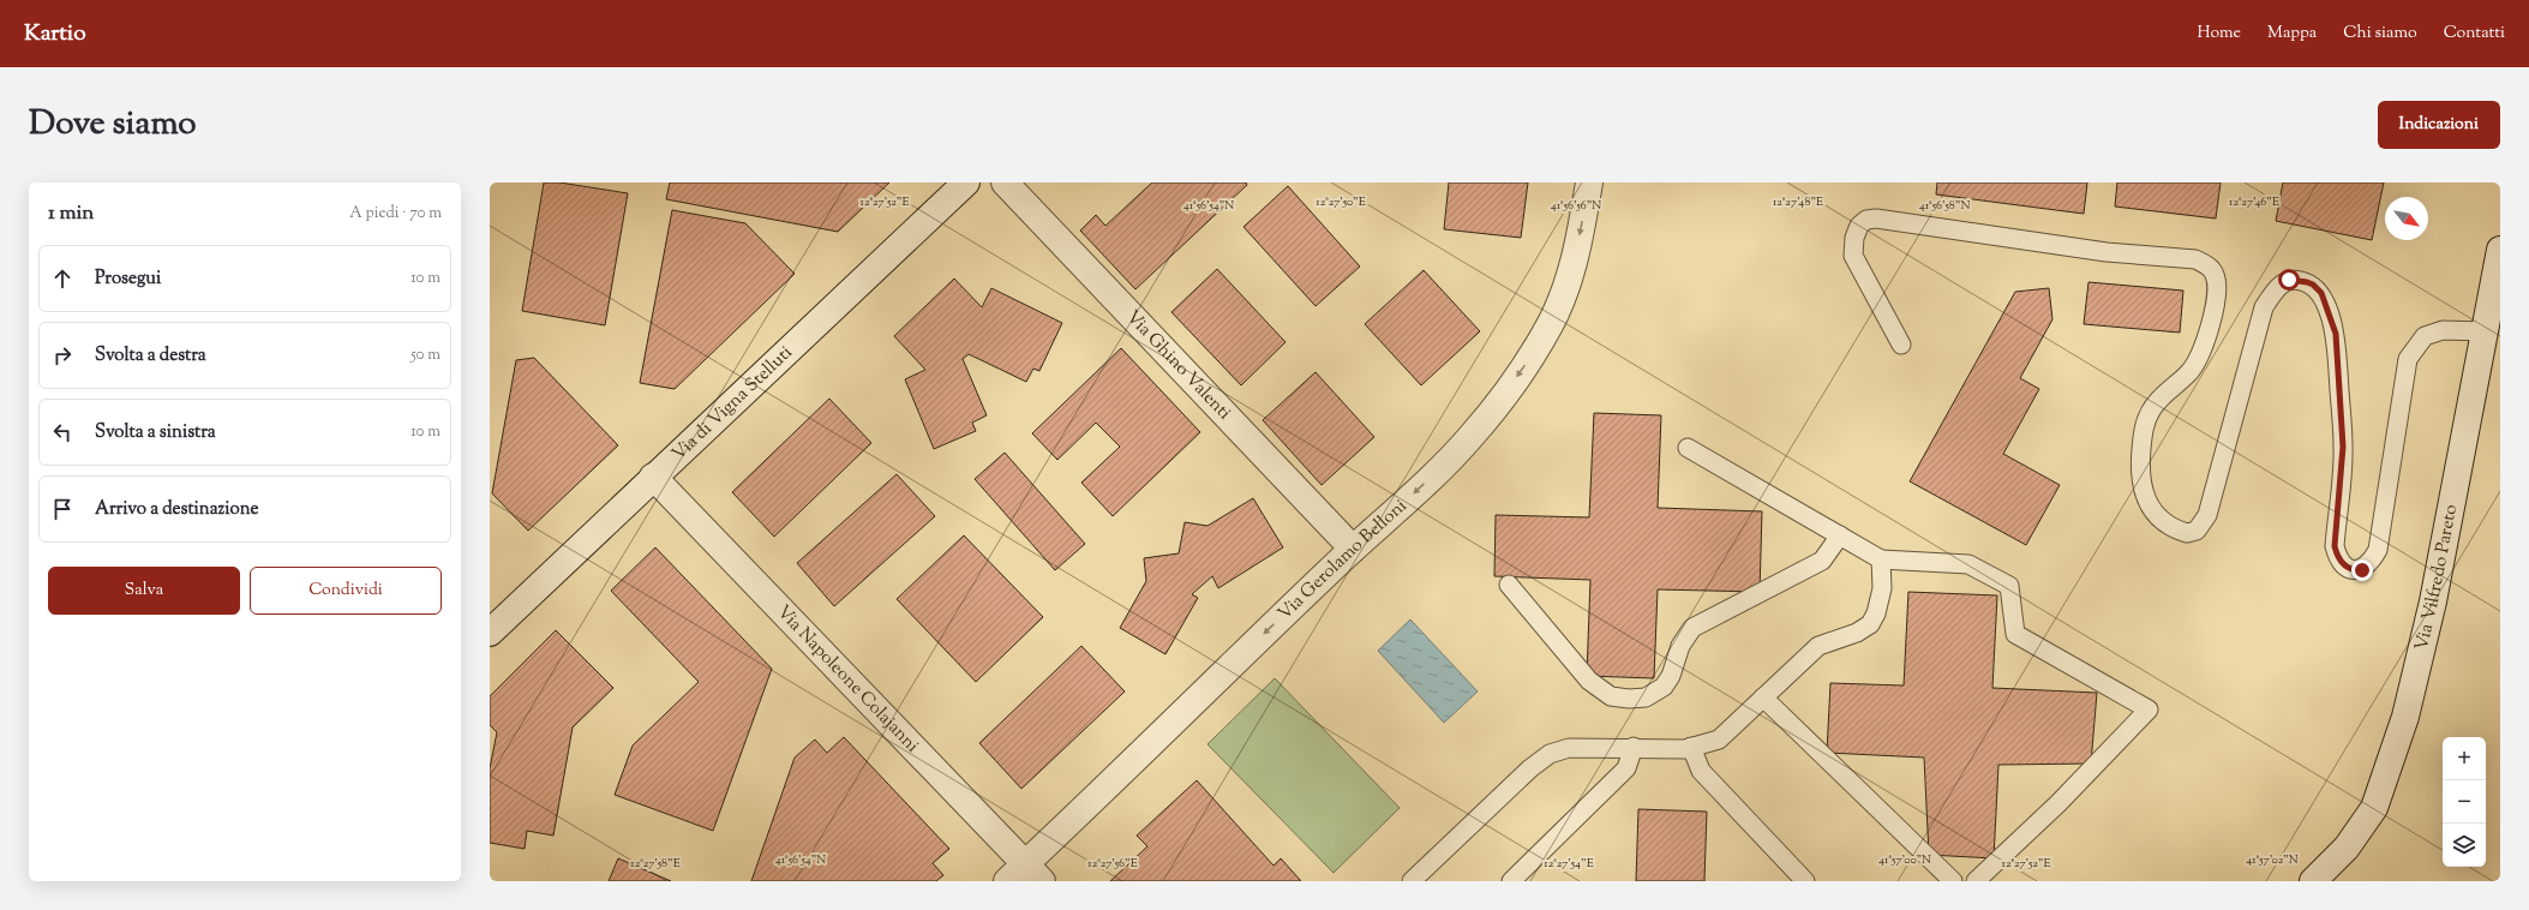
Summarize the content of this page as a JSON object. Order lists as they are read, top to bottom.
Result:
{
  "streets": {
    "street": [
      "Via Ghino Valenti",
      "Via di Vigna Stelluti",
      "Via Gerolamo Belloni",
      "Via Vilfredo Pareto",
      "Via Napoleone Colajanni"
    ]
  },
  "crossings": [
    ["Via Ghino Valenti", "Via Gerolamo Belloni"],
    ["Via di Vigna Stelluti", "Via Napoleone Colajanni"],
    ["Via Gerolamo Belloni", "Via Napoleone Colajanni"]
  ],
  "one_way": ["Via Gerolamo Belloni"],
  "north": "bottom right",
  "page": {
    "header": "Kartio",
    "nav": [
      "Home",
      "Mappa",
      "Chi siamo",
      "Contatti"
    ],
    "title": "Dove siamo",
    "buttons": [
      "Indicazioni",
      ["Salva", "Condividi"]
    ],
    "heading": ["1 min", "A piedi · 70 m"],
    "list": [
      ["Prosegui", "10 m"],
      ["Svolta a destra", "50 m"],
      ["Svolta a sinistra", "10 m"],
      "Arrivo a destinazione"
    ],
    "map_buttons": ["+", "−"]
  },
  "coordinates": [
    "12°27'52\"E",
    "12°27'50\"E",
    "12°27'48\"E",
    "12°27'46\"E",
    "41°56'54\"N",
    "41°56'56\"N",
    "41°56'58\"N",
    "41°57'00\"N",
    "41°57'02\"N",
    "12°27'58\"E",
    "12°27'56\"E",
    "12°27'54\"E"
  ]
}
